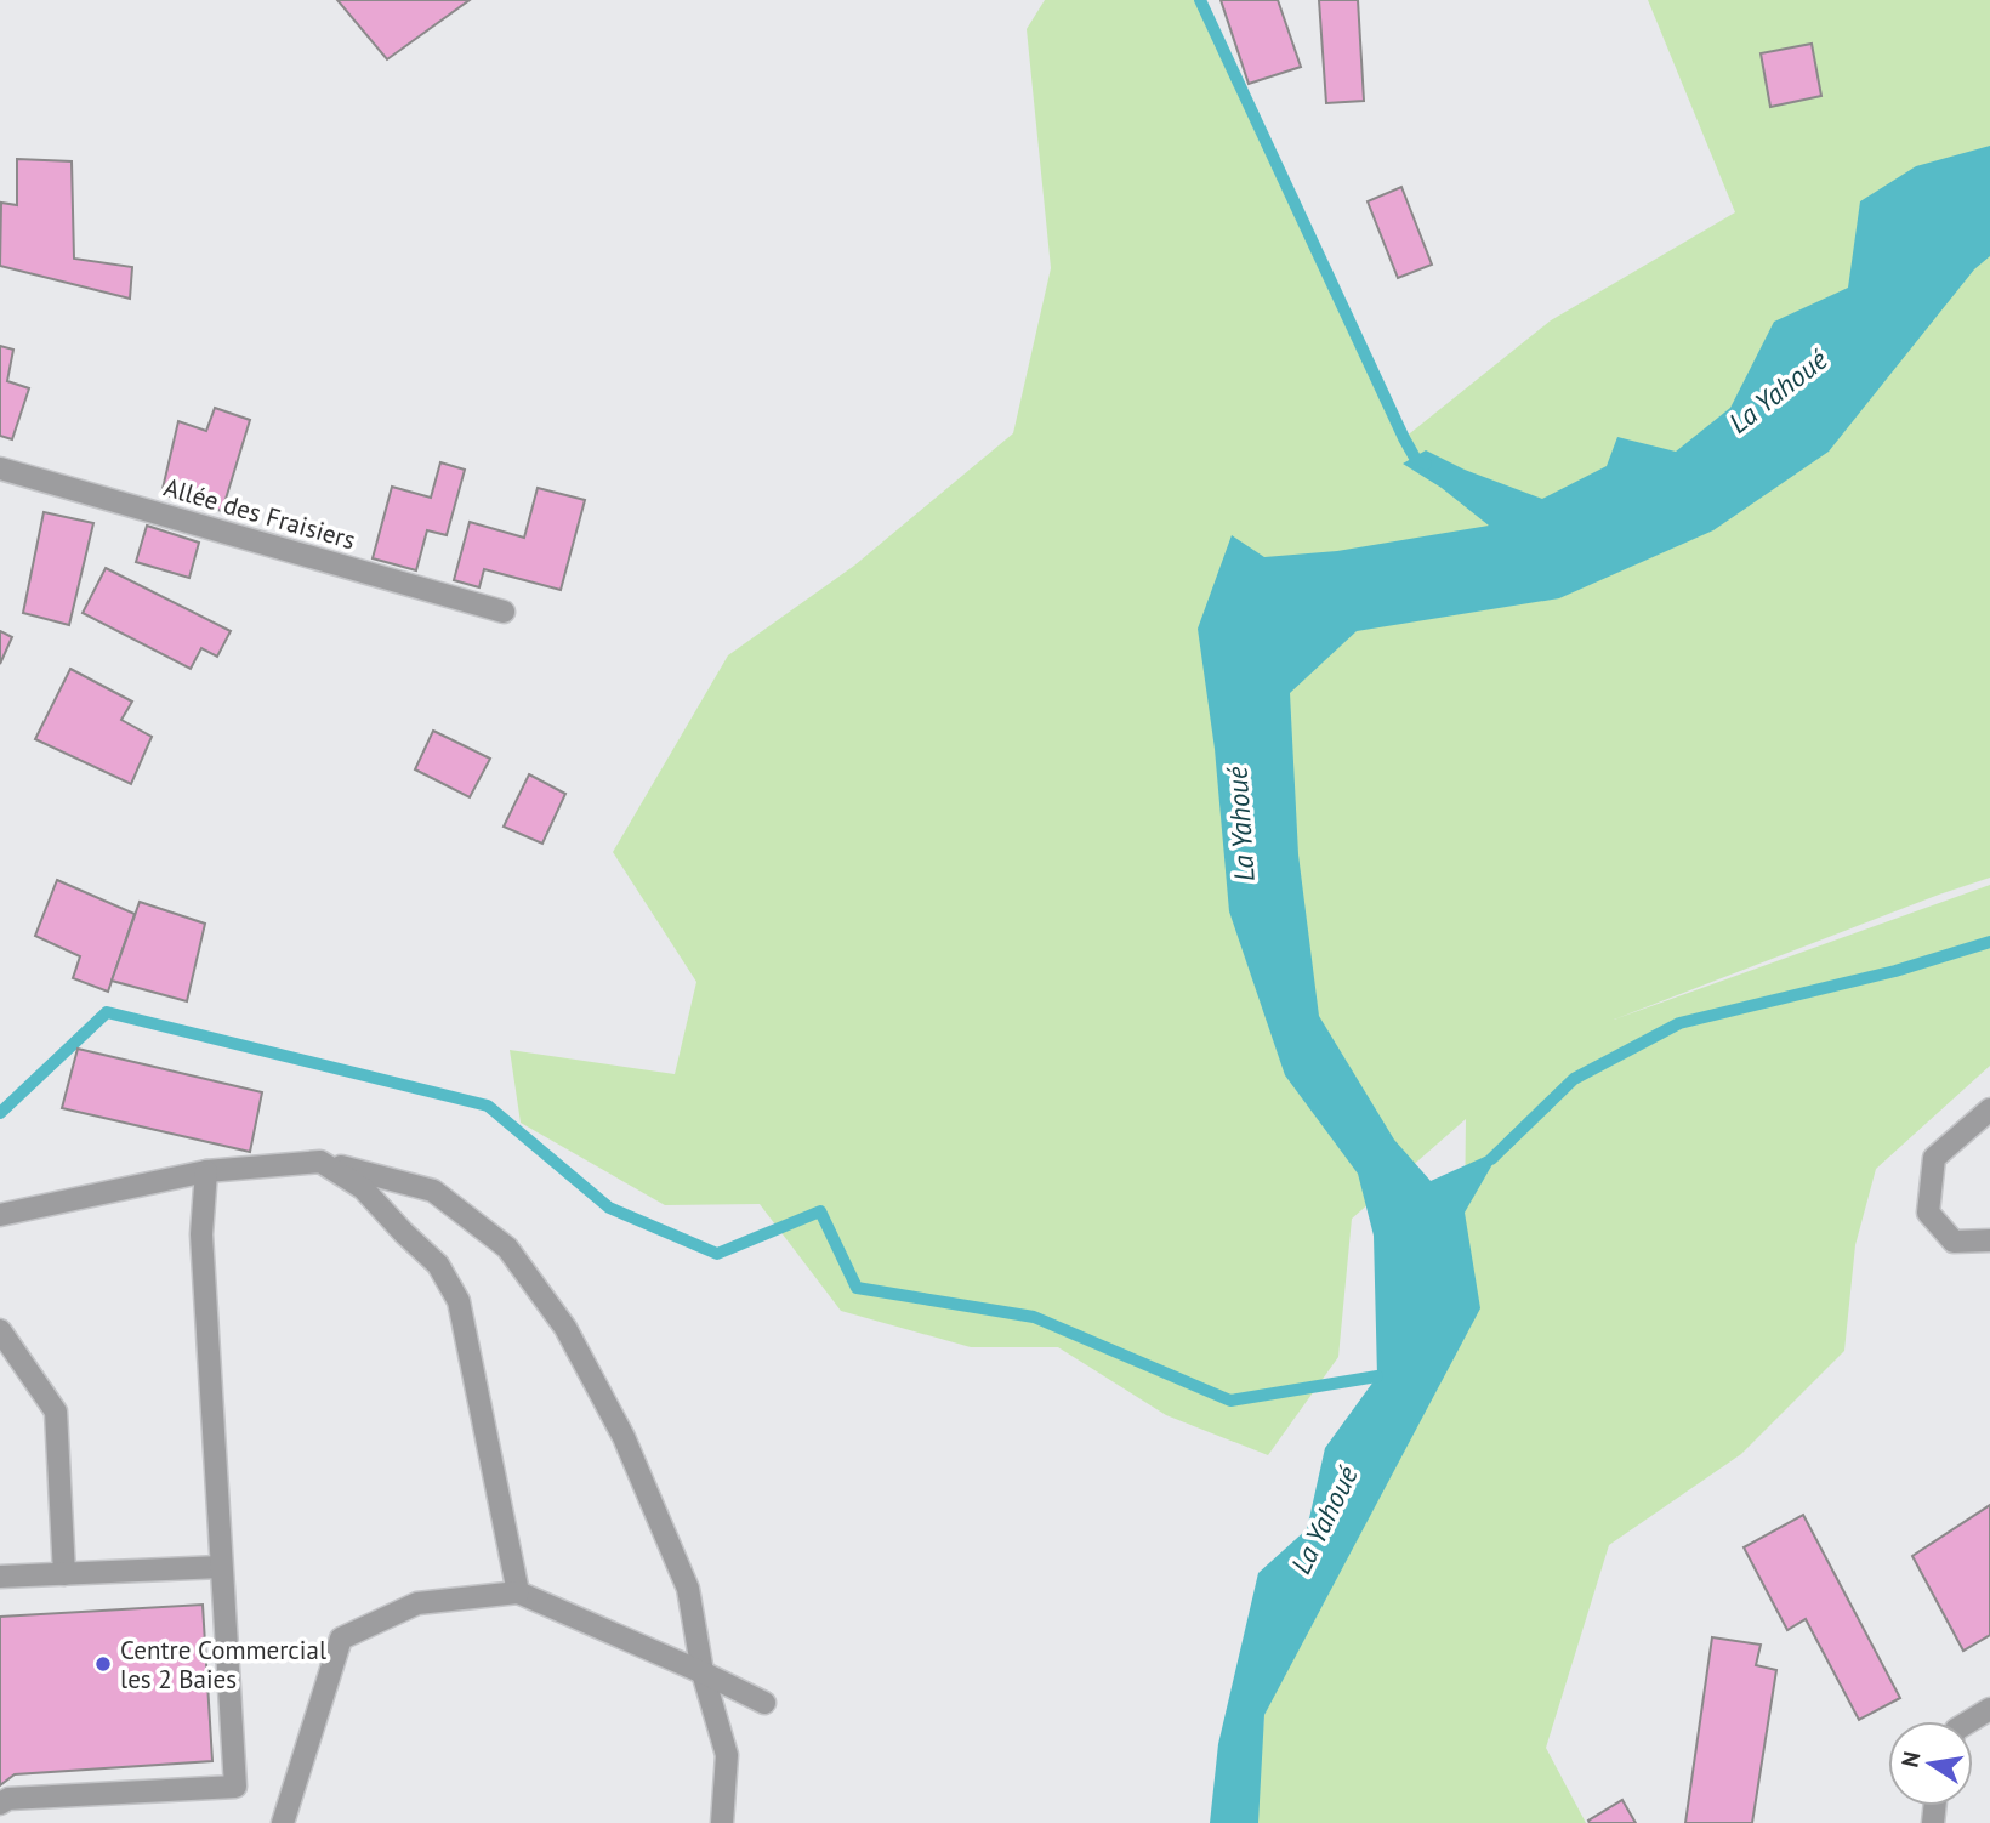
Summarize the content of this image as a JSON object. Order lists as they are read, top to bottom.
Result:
{
  "streets": {
    "street": ["Allée des Fraisiers"]
  },
  "water": ["La Yahoué"],
  "places": ["Centre Commercial les 2 Baies"],
  "north": "left"
}
